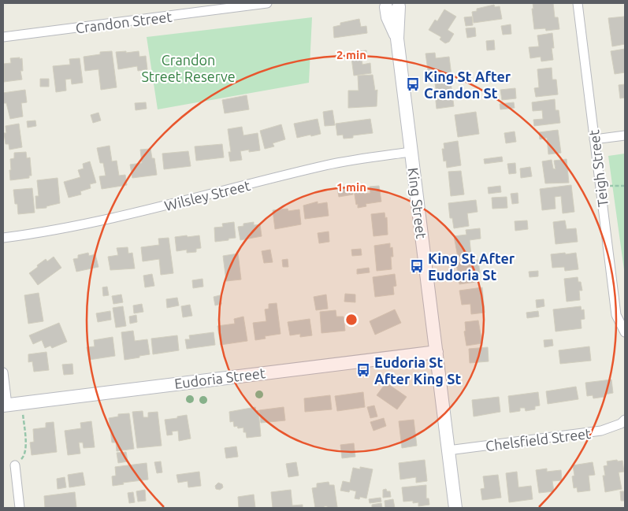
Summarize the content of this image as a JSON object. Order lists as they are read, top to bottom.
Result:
{
  "streets": {
    "main road": ["King Street", "Eudoria Street"],
    "street": [
      "Crandon Street",
      "Teigh Street",
      "Wilsley Street",
      "Chelsfield Street"
    ]
  },
  "crossings": [
    ["Wilsley Street", "King Street"],
    ["King Street", "Eudoria Street"],
    ["King Street", "Chelsfield Street"]
  ],
  "parks": ["Crandon Street Reserve"],
  "places": {
    "bus stop": ["King St After Crandon St", "King St After Eudoria St", "Eudoria St After King St"]
  },
  "rings": ["2 min", "1 min"]
}
